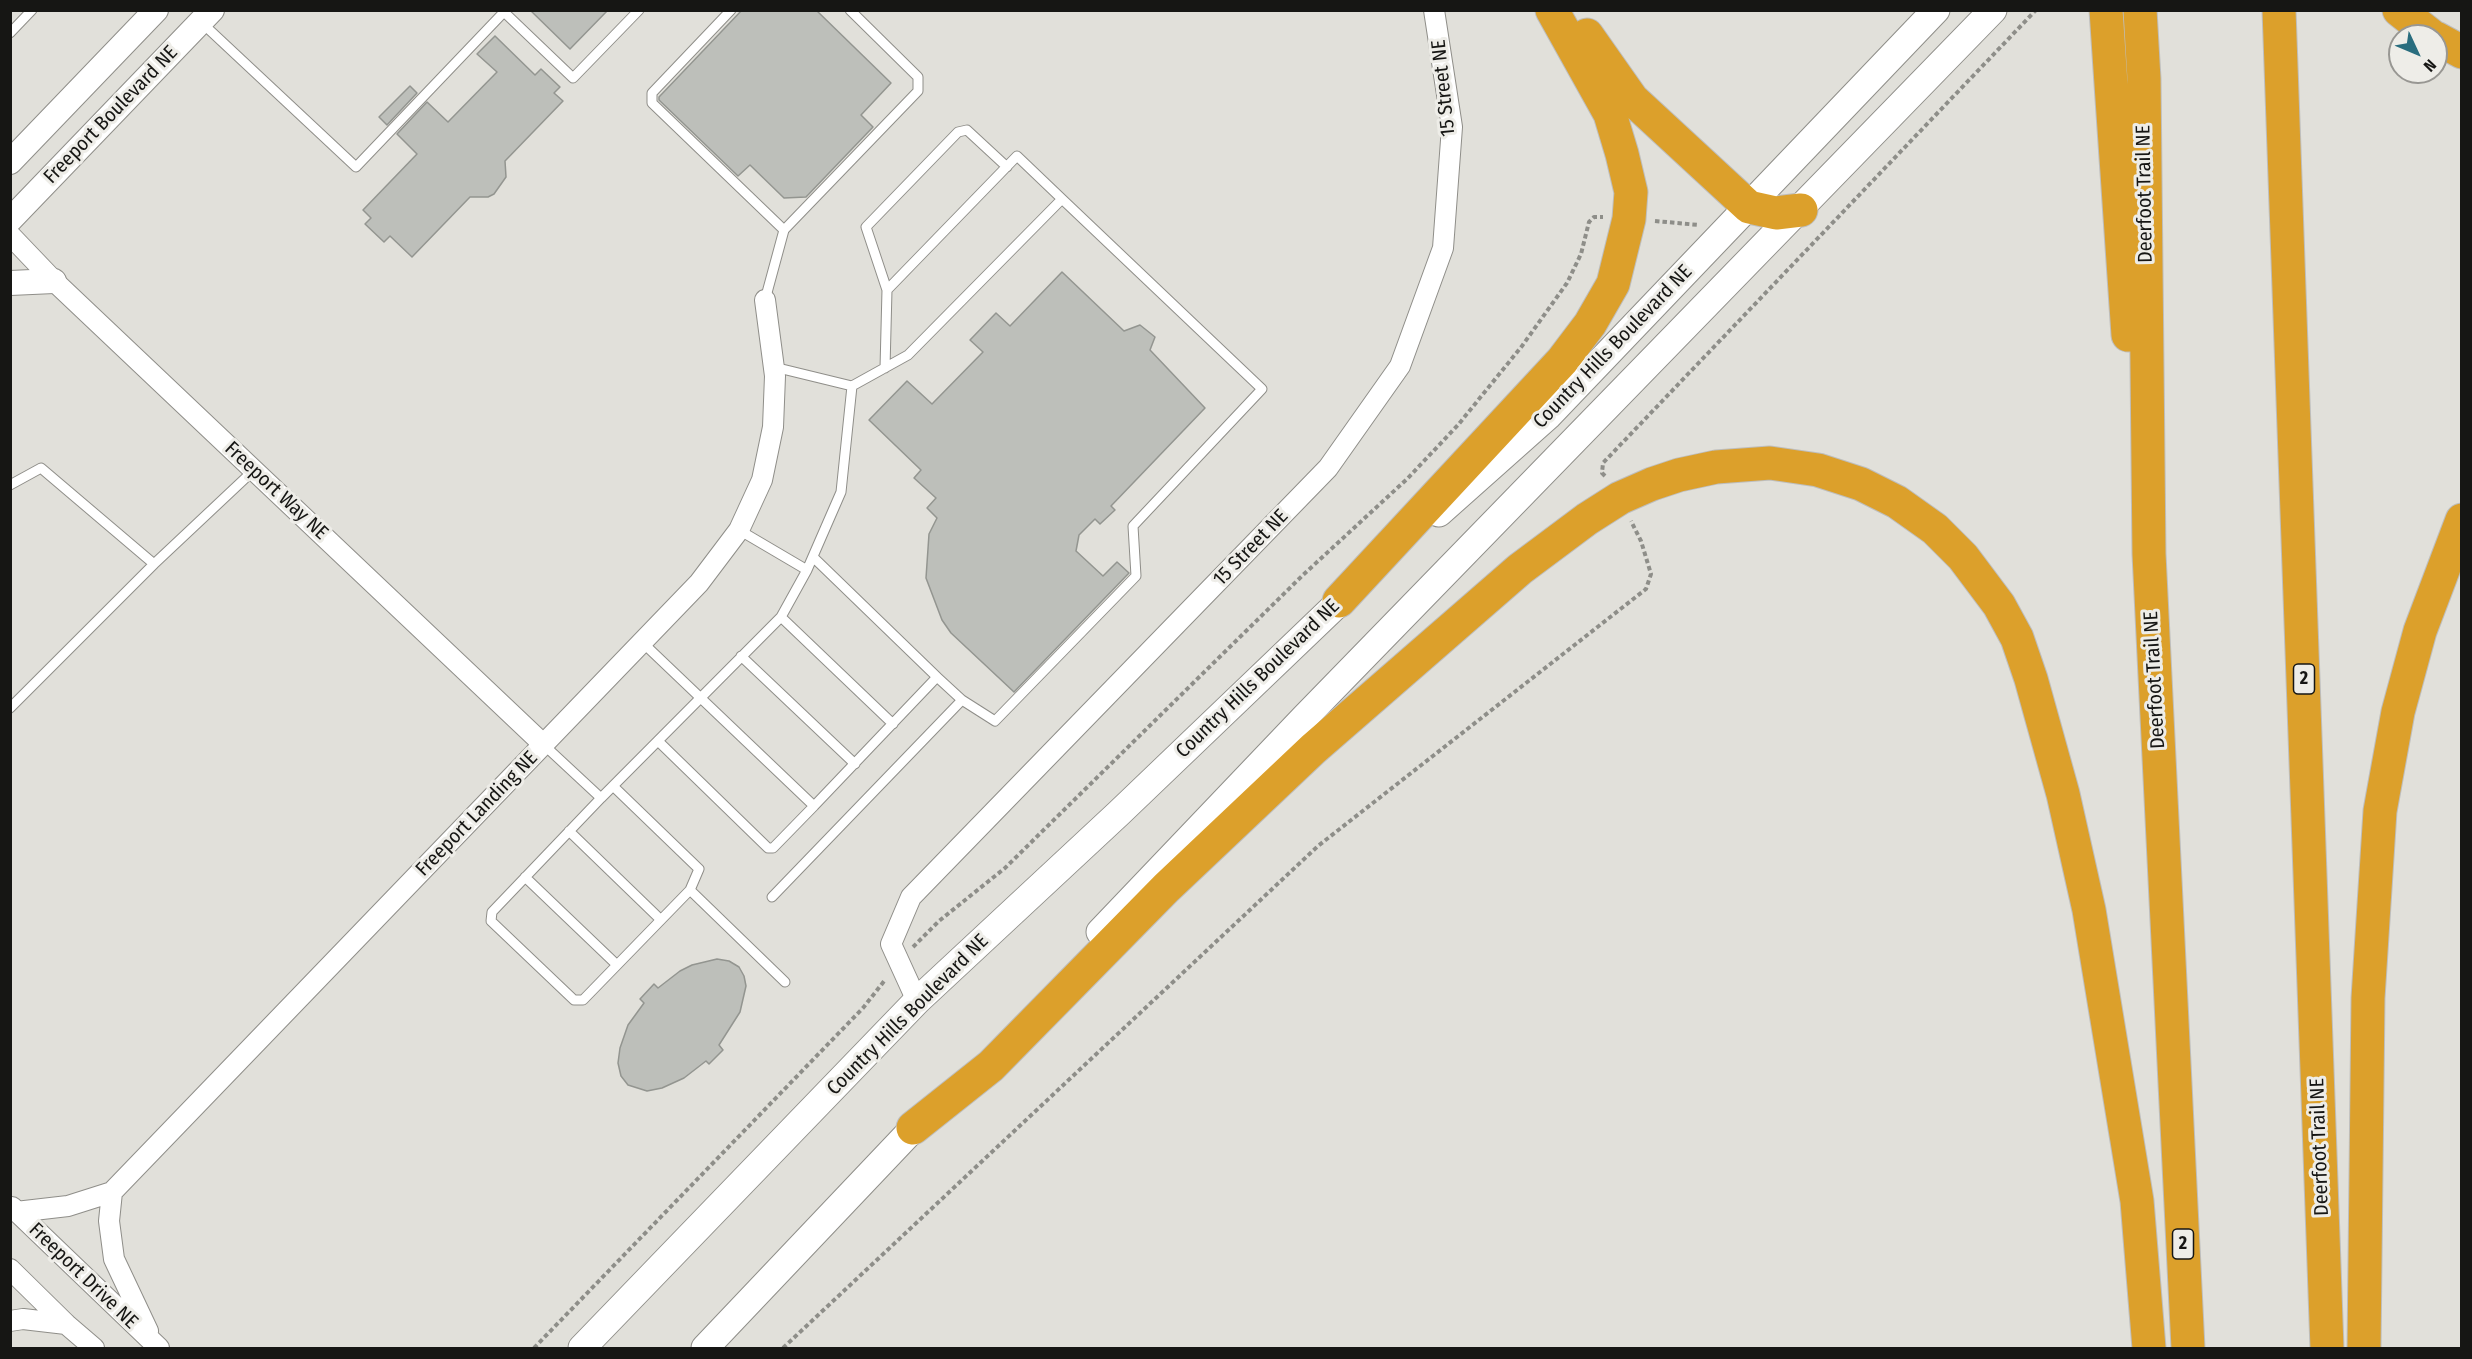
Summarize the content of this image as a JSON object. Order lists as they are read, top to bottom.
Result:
{
  "streets": {
    "highway": ["Deerfoot Trail NE", "2"],
    "main road": ["Country Hills Boulevard NE"],
    "street": [
      "15 Street NE",
      "Freeport Boulevard NE",
      "Freeport Way NE",
      "Freeport Landing NE",
      "Freeport Drive NE"
    ]
  },
  "crossings": [
    ["15 Street NE", "Country Hills Boulevard NE"],
    ["Freeport Way NE", "Freeport Landing NE"],
    ["Freeport Landing NE", "Freeport Drive NE"]
  ],
  "north": "bottom right"
}
